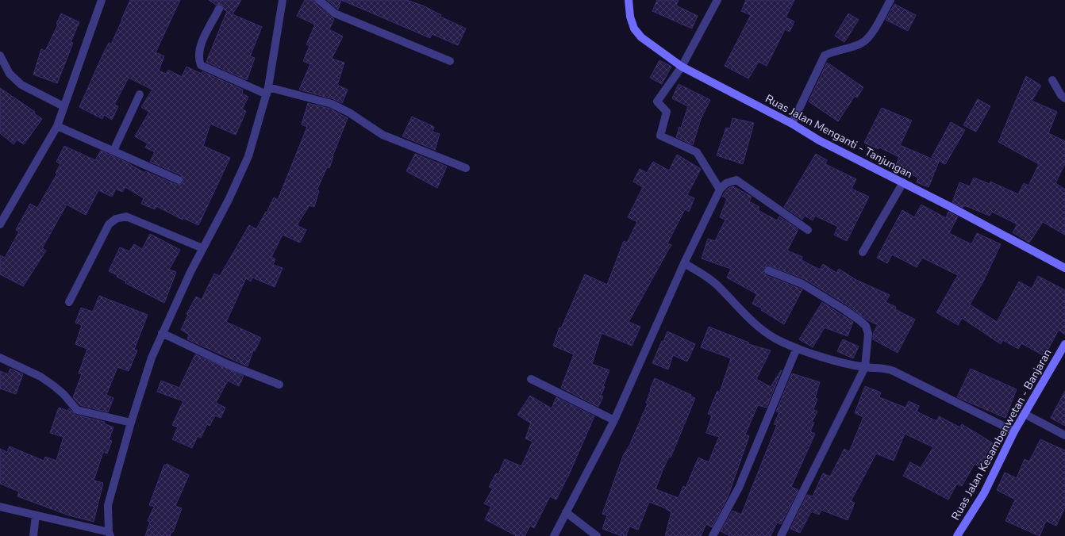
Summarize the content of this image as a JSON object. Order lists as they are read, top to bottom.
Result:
{
  "streets": {
    "main road": ["Ruas Jalan Menganti - Tanjungan", "Ruas Jalan Kesambenwetan - Banjaran"]
  }
}
